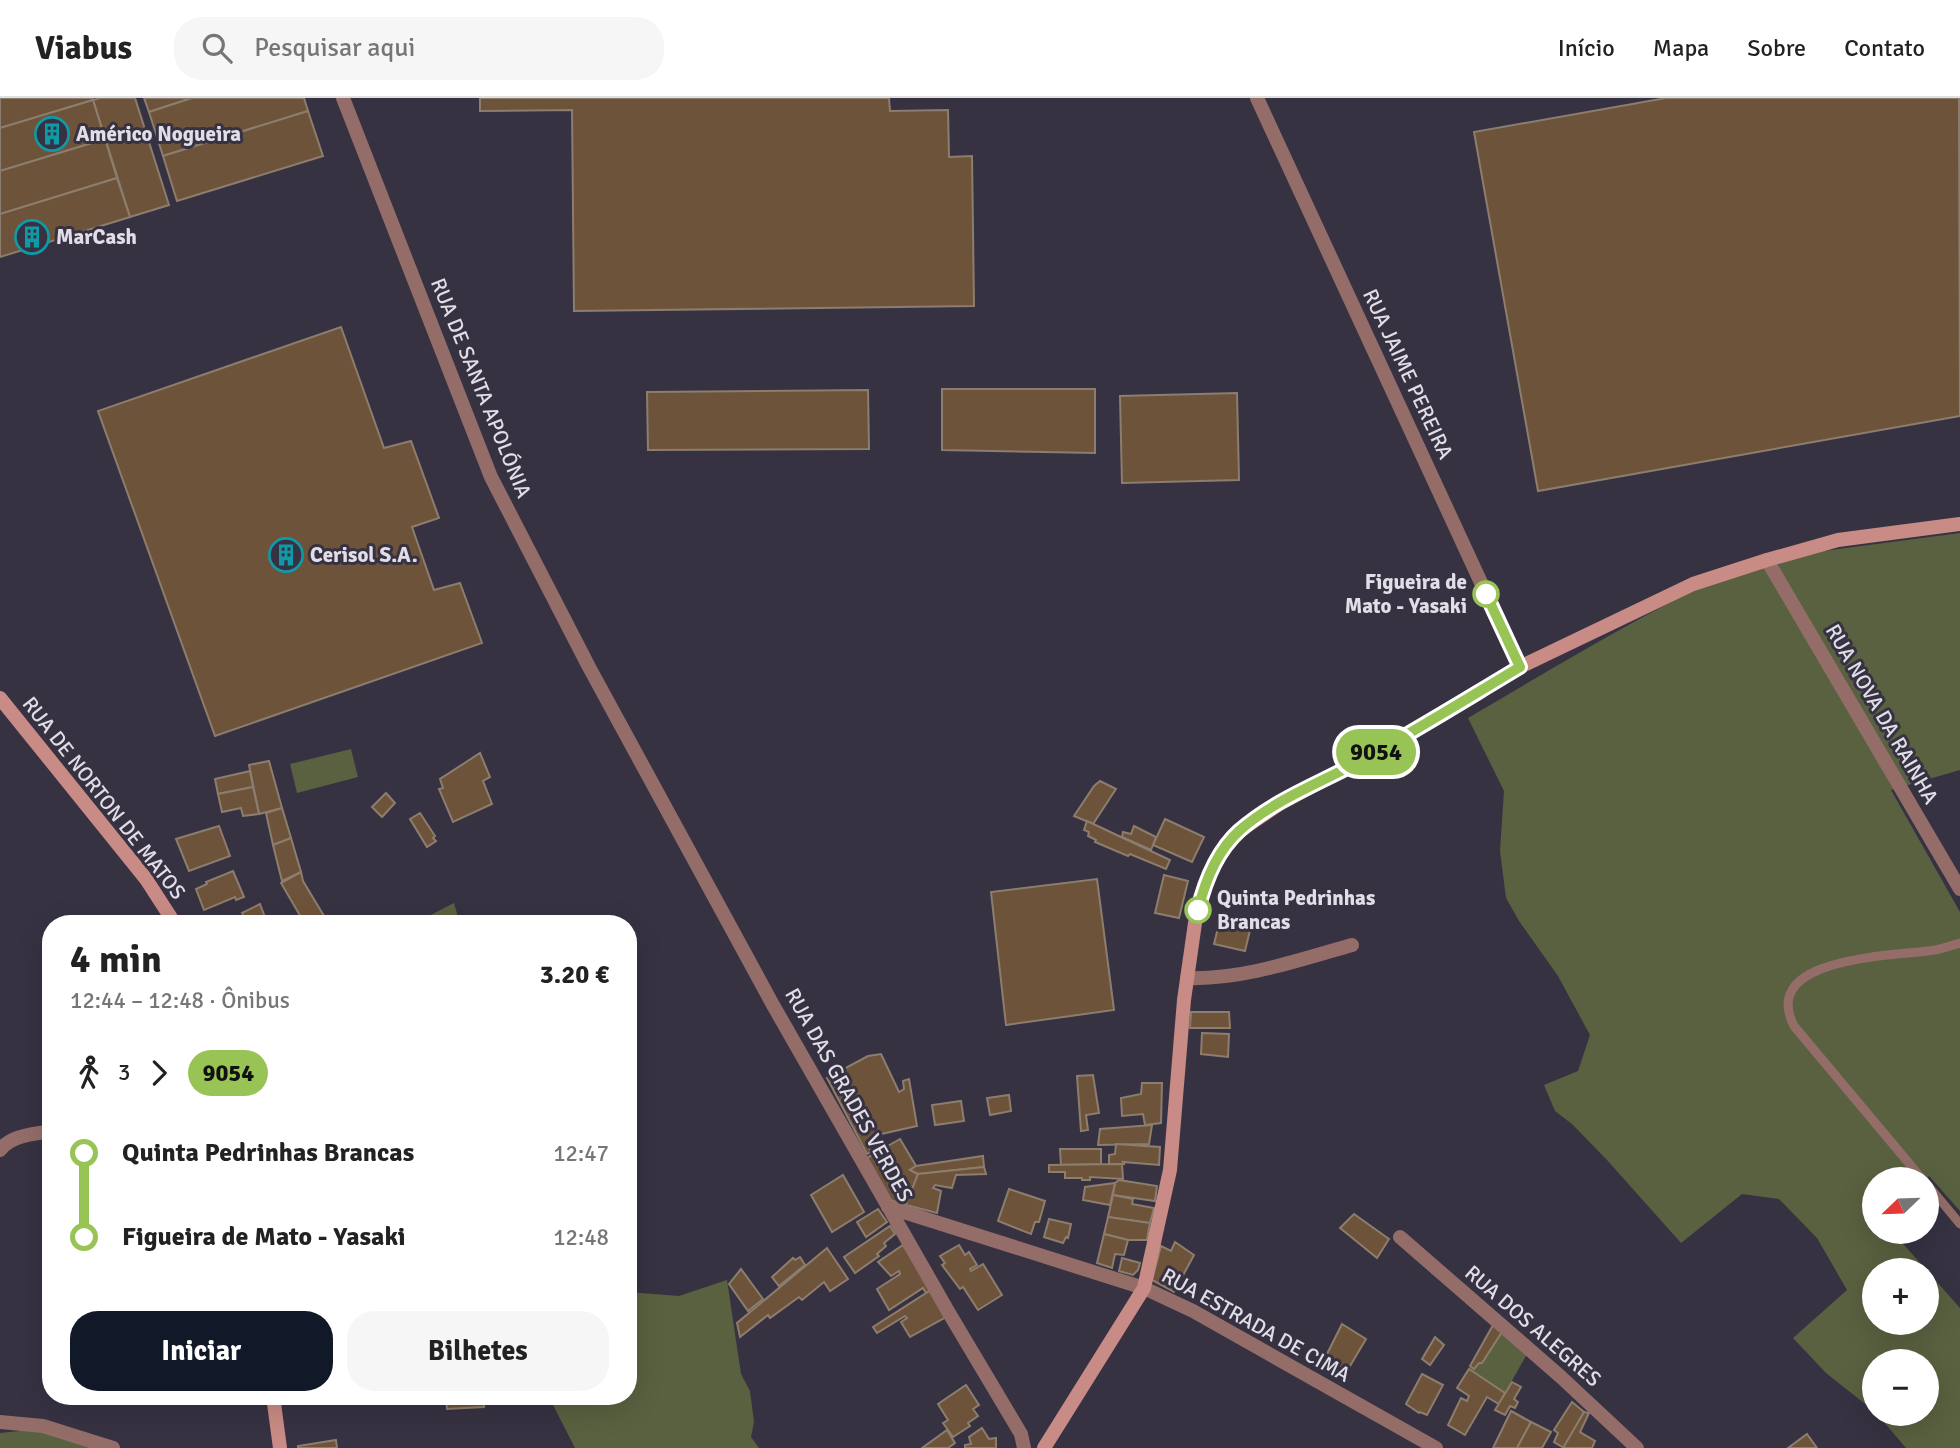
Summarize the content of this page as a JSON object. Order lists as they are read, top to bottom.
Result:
{
  "streets": {
    "street": [
      "RUA JAIME PEREIRA",
      "RUA DE SANTA APOLÓNIA",
      "RUA NOVA DA RAINHA",
      "RUA DE NORTON DE MATOS",
      "RUA DAS GRADES VERDES",
      "RUA ESTRADA DE CIMA",
      "RUA DOS ALEGRES"
    ]
  },
  "crossings": [
    ["RUA DE SANTA APOLÓNIA", "RUA DAS GRADES VERDES"],
    ["RUA DAS GRADES VERDES", "RUA ESTRADA DE CIMA"]
  ],
  "places": {
    "building": ["Américo Nogueira", "MarCash", "Cerisol S.A."],
    "other": ["Figueira de Mato - Yasaki", "Quinta Pedrinhas Brancas"]
  },
  "lines": ["bus line 9054"],
  "north": "bottom left",
  "page": {
    "header": "Viabus",
    "search": "Pesquisar aqui",
    "nav": [
      "Início",
      "Mapa",
      "Sobre",
      "Contato"
    ],
    "on_map": "9054",
    "heading": ["4 min", "12:44 – 12:48 · Ônibus", "3.20 €"],
    "legs": ["3", "9054"],
    "list": [
      {
        "name": "Quinta Pedrinhas Brancas",
        "value": "12:47"
      },
      {
        "name": "Figueira de Mato - Yasaki",
        "value": "12:48"
      }
    ],
    "map_buttons": ["+", "−"],
    "buttons": ["Iniciar", "Bilhetes"]
  }
}
